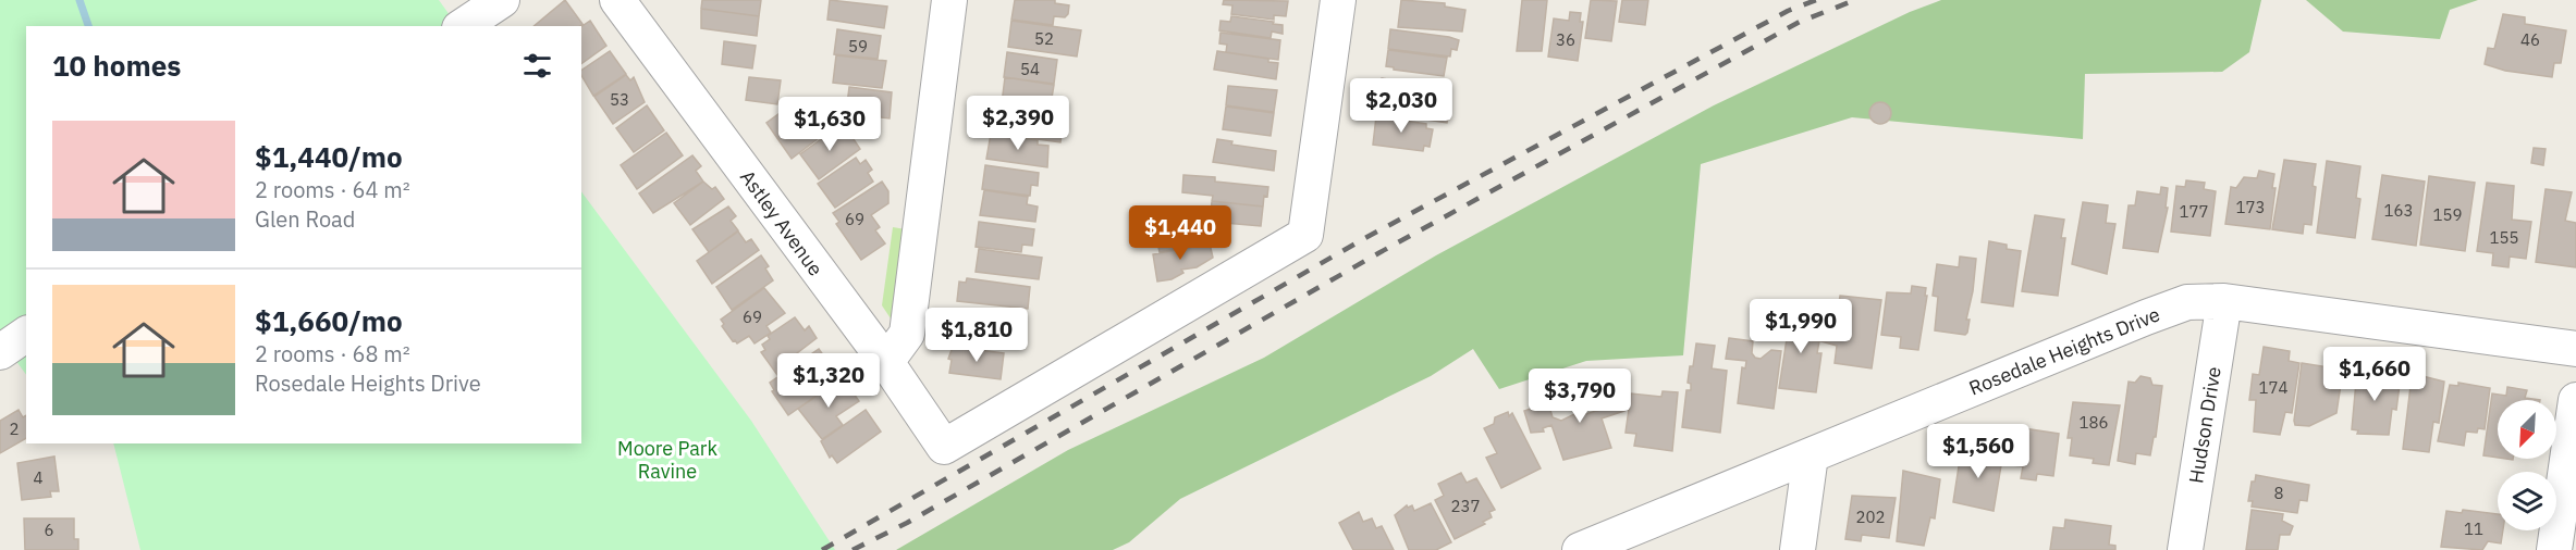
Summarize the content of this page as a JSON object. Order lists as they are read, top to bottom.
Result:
{
  "streets": {
    "street": ["Astley Avenue", "Rosedale Heights Drive", "Hudson Drive"]
  },
  "crossings": [
    ["Rosedale Heights Drive", "Hudson Drive"]
  ],
  "parks": ["Moore Park Ravine"],
  "house_numbers": [
    "52",
    "36",
    "46",
    "59",
    "54",
    "53",
    "173",
    "163",
    "177",
    "159",
    "69",
    "155",
    "69",
    "174",
    "186",
    "2",
    "4",
    "8",
    "237",
    "202",
    "11",
    "6"
  ],
  "north": "bottom left",
  "page": {
    "heading": "10 homes",
    "price": [
      "$2,030",
      "$2,390",
      "$1,630",
      "$1,440",
      "$1,990",
      "$1,810",
      "$1,660",
      "$1,320",
      "$3,790",
      "$1,560"
    ],
    "list": [
      {
        "name": "$1,440/mo",
        "note": "2 rooms · 64 m² · Glen Road"
      },
      {
        "name": "$1,660/mo",
        "note": "2 rooms · 68 m² · Rosedale Heights Drive"
      }
    ]
  }
}
